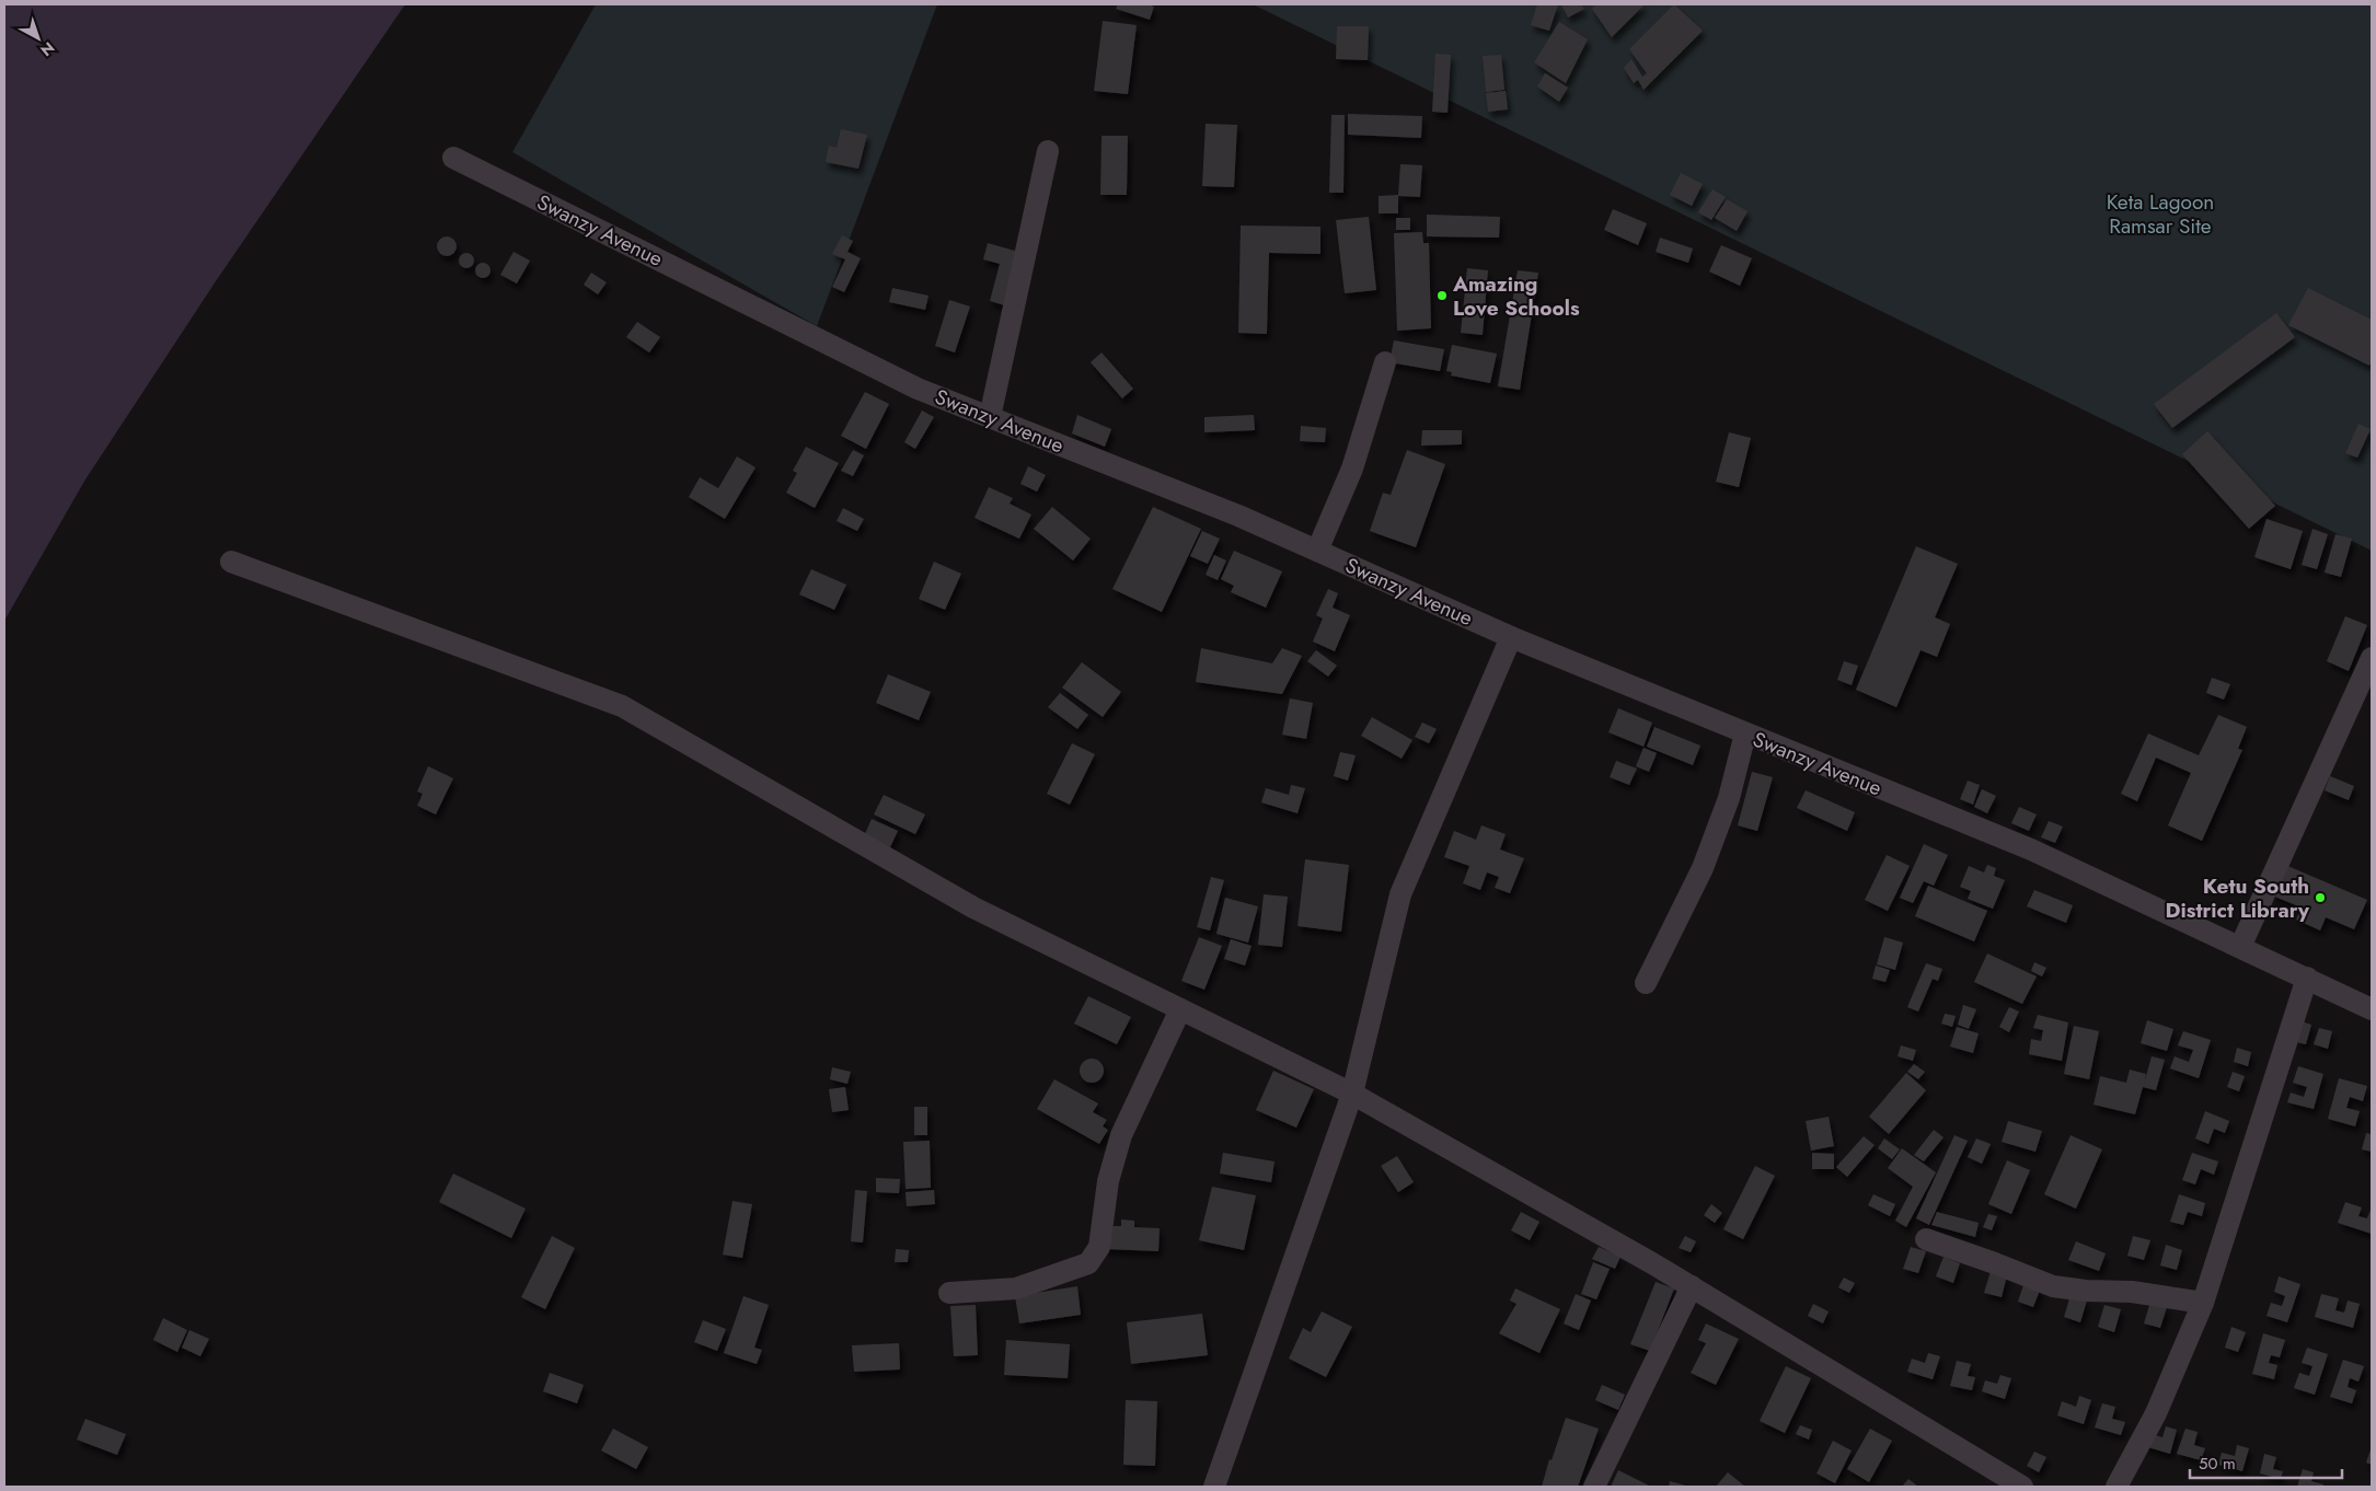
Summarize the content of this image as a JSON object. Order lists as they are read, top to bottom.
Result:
{
  "streets": {
    "street": ["Swanzy Avenue"]
  },
  "parks": ["Keta Lagoon Ramsar Site"],
  "places": ["Amazing Love Schools", "Ketu South District Library"],
  "scale_bar": "50 m",
  "north": "bottom right"
}
